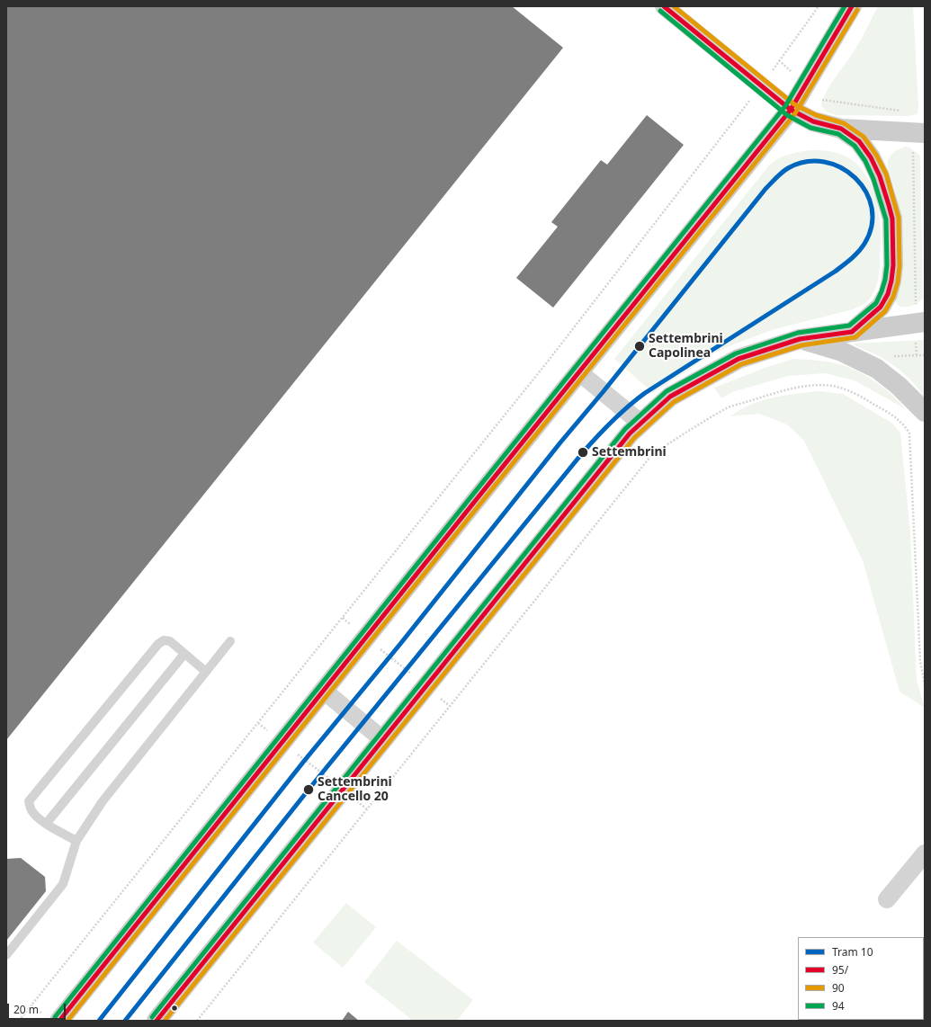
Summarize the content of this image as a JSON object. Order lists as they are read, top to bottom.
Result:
{
  "places": ["Settembrini Capolinea", "Settembrini", "Settembrini Cancello 20"],
  "lines": [
    "transit line 95/",
    "transit line 90",
    "transit line 94",
    "tram line 10"
  ],
  "legend": [
    "Tram 10",
    "95/",
    "90",
    "94"
  ],
  "scale_bar": "20 m"
}
